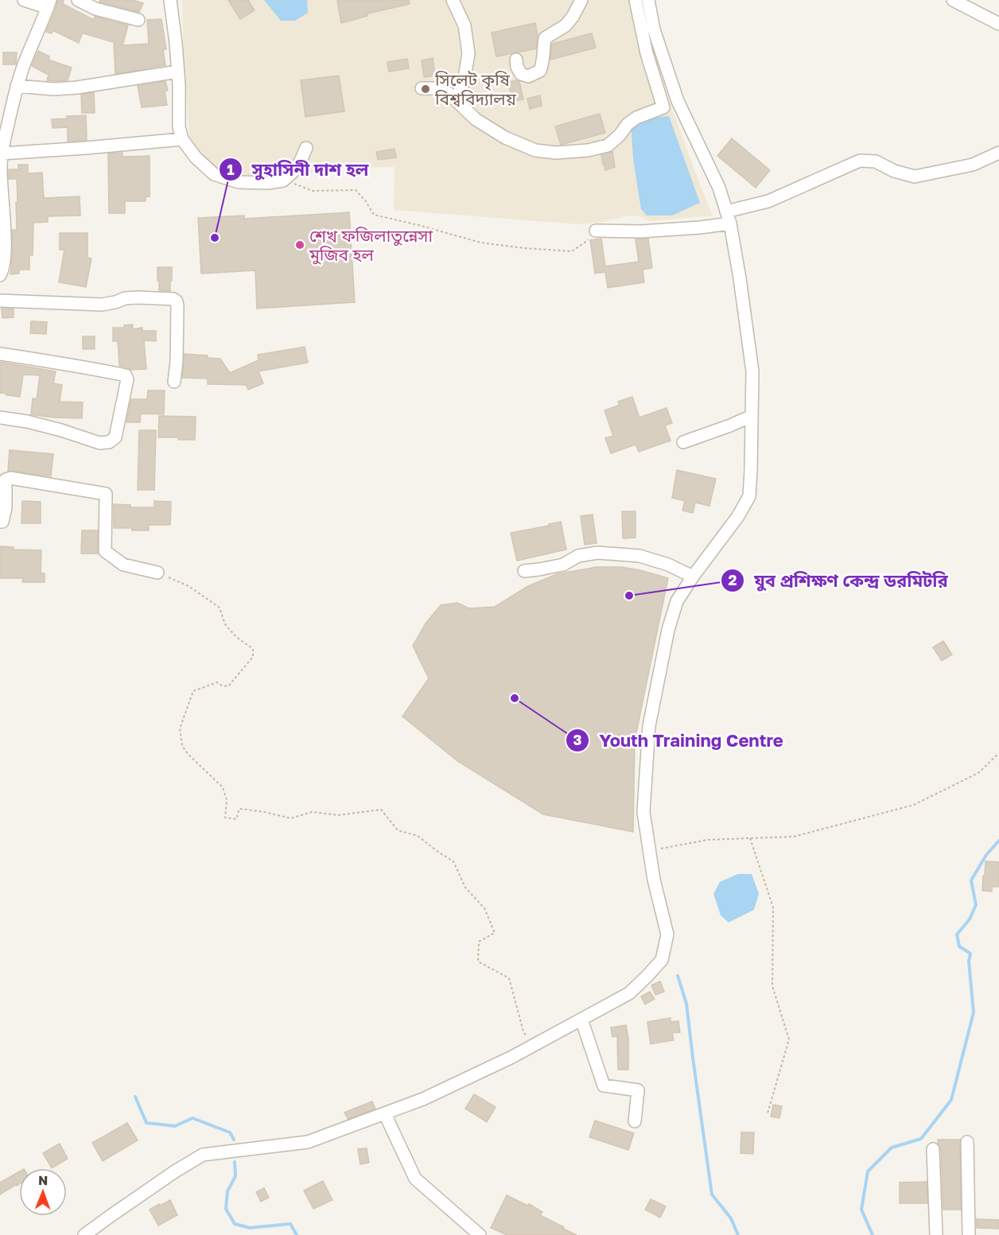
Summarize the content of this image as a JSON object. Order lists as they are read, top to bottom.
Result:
{
  "places": [
    "সিলেট কৃষি বিশ্ববিদ্যালয়",
    "সুহাসিনী দাশ হল",
    "শেখ ফজিলাতুন্নেসা মুজিব হল",
    "যুব প্রশিক্ষণ কেন্দ্র ডরমিটরি",
    "Youth Training Centre"
  ],
  "north": "top"
}
